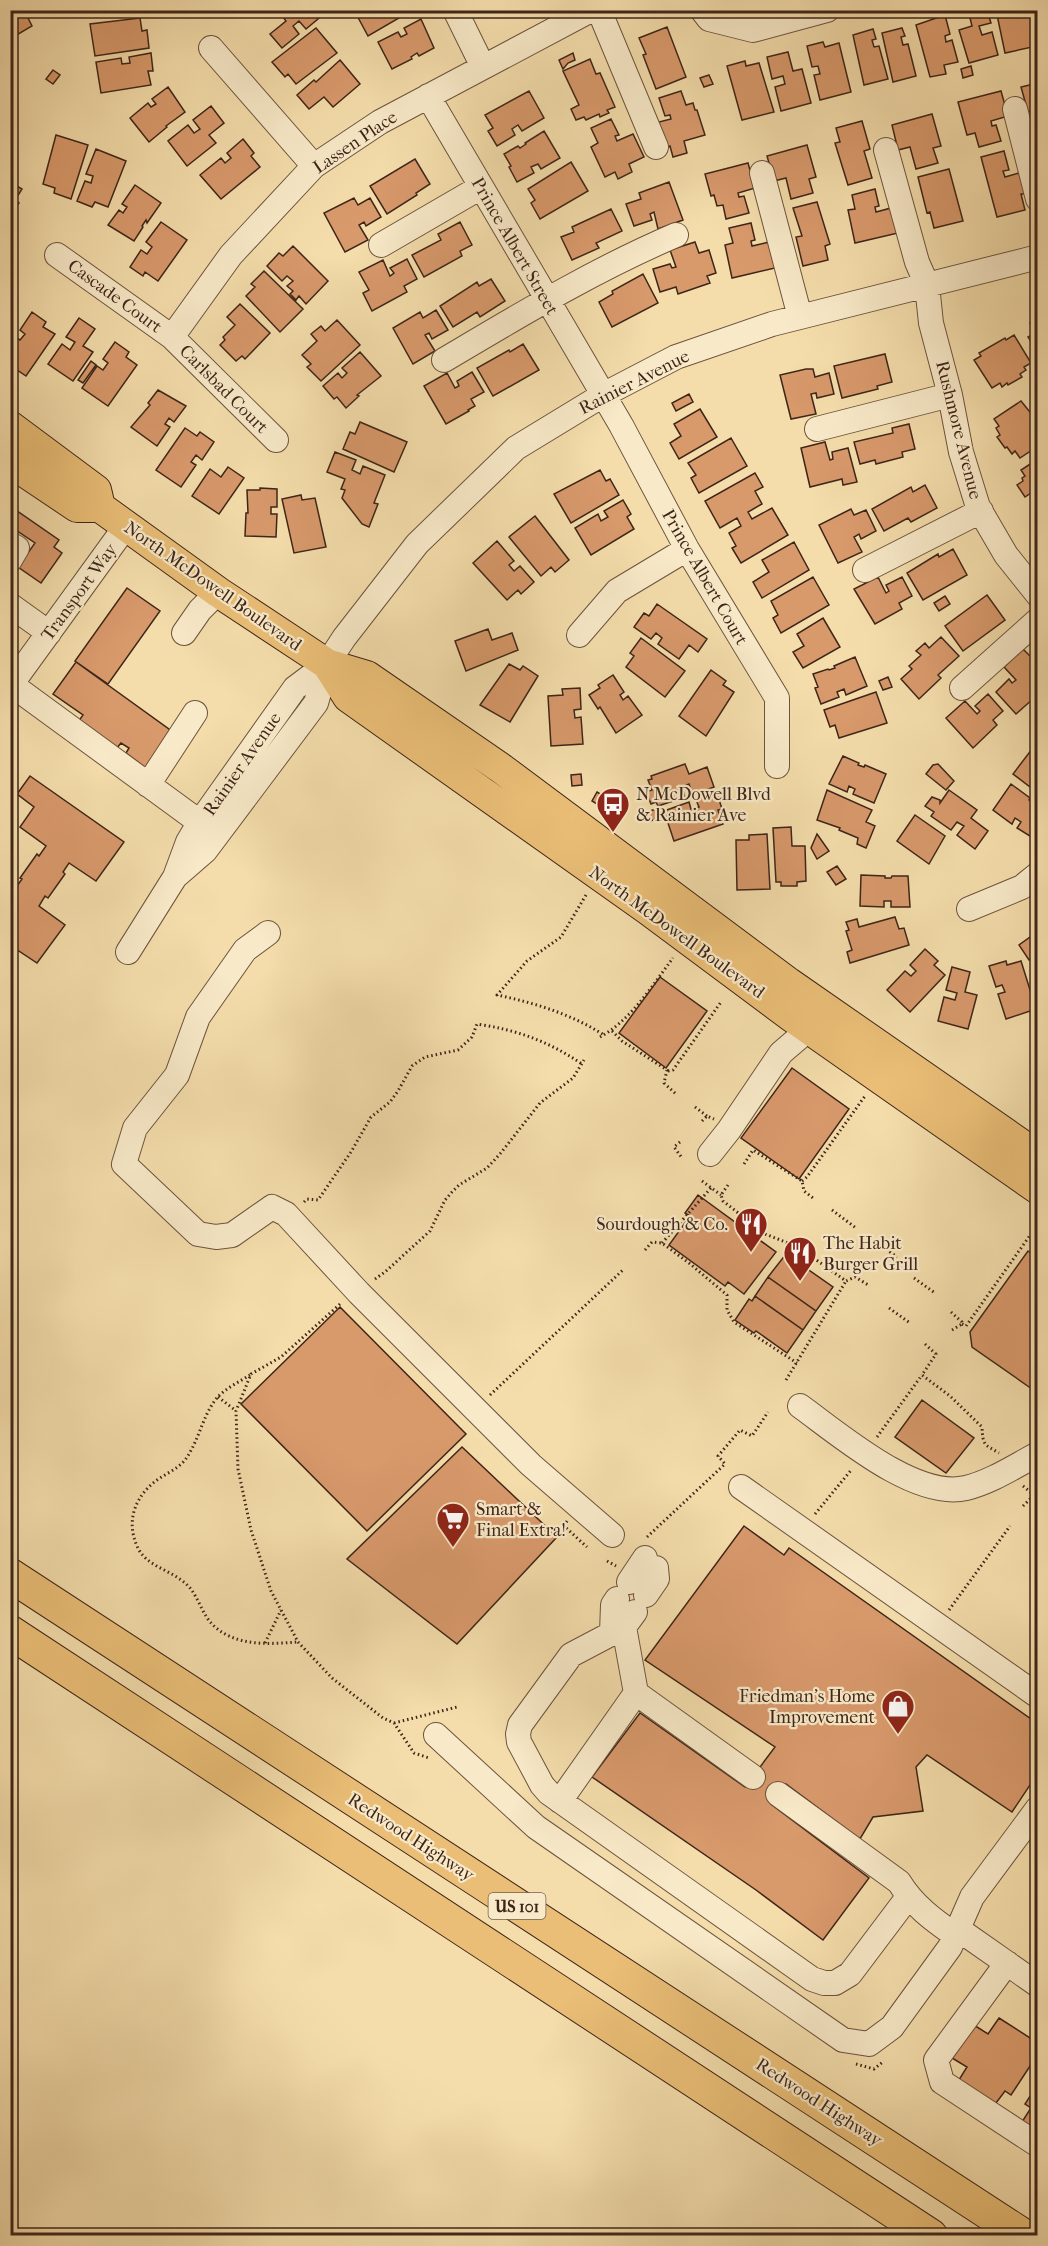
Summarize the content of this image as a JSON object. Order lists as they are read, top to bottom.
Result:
{
  "streets": {
    "highway": ["Redwood Highway", "US 101"],
    "main road": ["North McDowell Boulevard"],
    "street": [
      "Lassen Place",
      "Prince Albert Street",
      "Cascade Court",
      "Rainier Avenue",
      "Carlsbad Court",
      "Rushmore Avenue",
      "Prince Albert Court",
      "Transport Way"
    ]
  },
  "crossings": [
    ["Lassen Place", "Prince Albert Street"],
    ["Lassen Place", "Cascade Court"],
    ["Lassen Place", "Carlsbad Court"],
    ["Prince Albert Street", "Rainier Avenue"],
    ["Prince Albert Street", "Prince Albert Court"],
    ["Cascade Court", "Carlsbad Court"],
    ["Rainier Avenue", "Rushmore Avenue"],
    ["Rainier Avenue", "Prince Albert Court"],
    ["Rainier Avenue", "North McDowell Boulevard"],
    ["North McDowell Boulevard", "Transport Way"]
  ],
  "places": {
    "bus stop": ["N McDowell Blvd & Rainier Ave"],
    "restaurant": ["Sourdough & Co.", "The Habit Burger Grill"],
    "supermarket": ["Smart & Final Extra!"],
    "shop": ["Friedman's Home Improvement"]
  }
}
